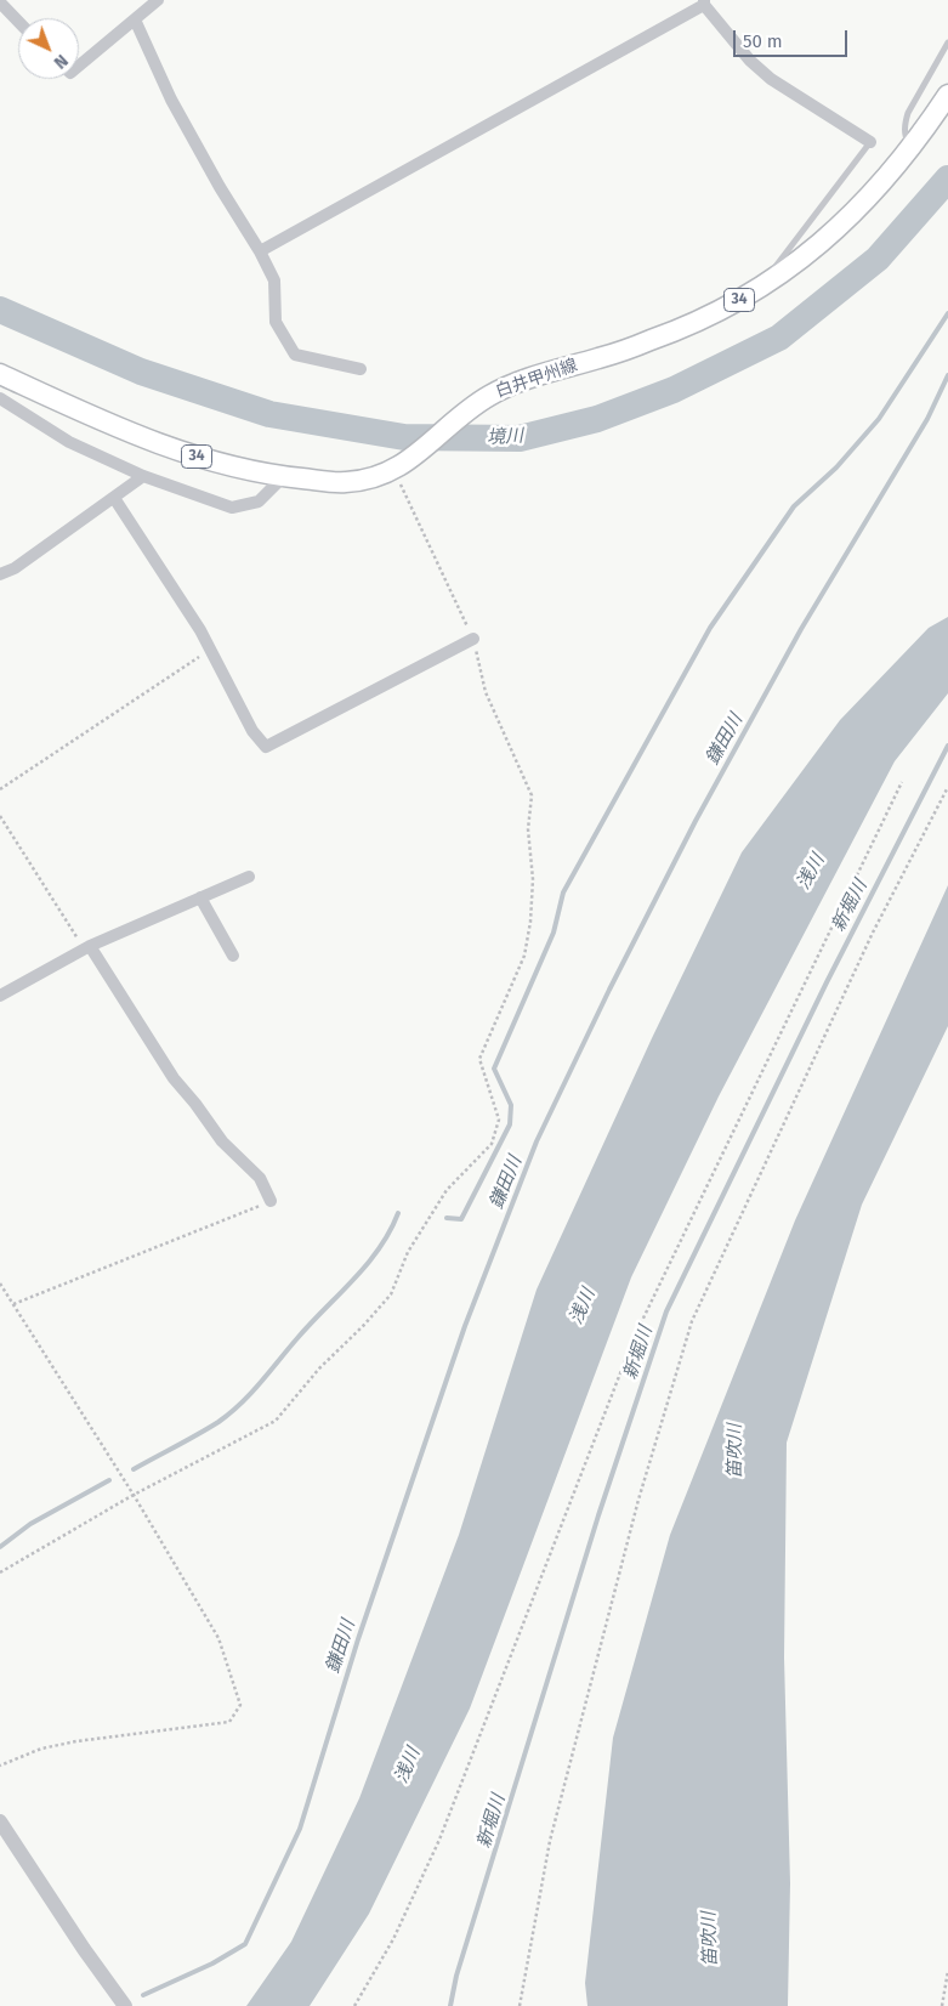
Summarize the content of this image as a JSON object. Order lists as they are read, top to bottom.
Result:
{
  "streets": {
    "main road": ["34", "白井甲州線"]
  },
  "water": [
    "境川",
    "鎌田川",
    "浅川",
    "新堀川",
    "笛吹川"
  ],
  "scale_bar": "50 m",
  "north": "bottom right"
}
